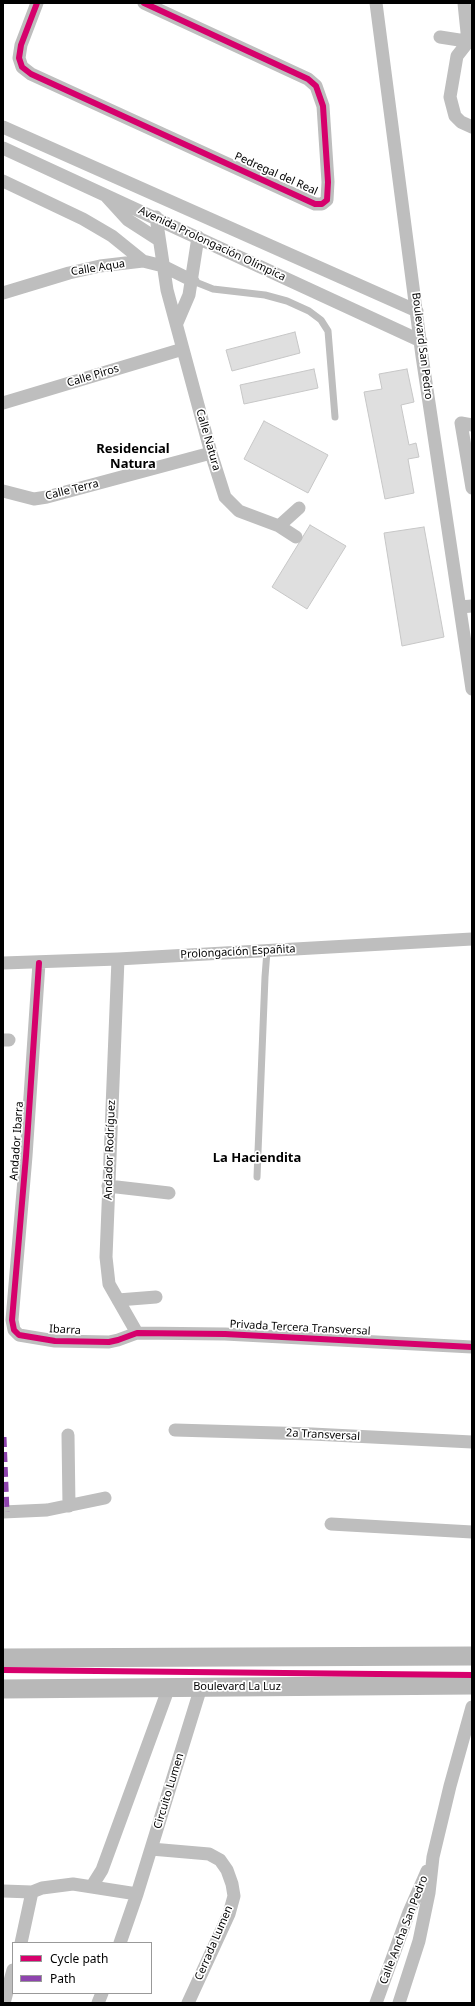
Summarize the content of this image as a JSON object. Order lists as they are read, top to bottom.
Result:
{
  "streets": {
    "main road": ["Boulevard La Luz"],
    "street": [
      "Pedregal del Real",
      "Avenida Prolongación Olímpica",
      "Calle Aqua",
      "Boulevard San Pedro",
      "Calle Piros",
      "Calle Natura",
      "Calle Terra",
      "Prolongación Españita",
      "Andador Ibarra",
      "Andador Rodríguez",
      "Privada Tercera Transversal",
      "Ibarra",
      "2a Transversal",
      "Circuito Lumen",
      "Calle Ancha San Pedro",
      "Cerrada Lumen"
    ]
  },
  "crossings": [
    ["Avenida Prolongación Olímpica", "Boulevard San Pedro"],
    ["Avenida Prolongación Olímpica", "Calle Natura"],
    ["Calle Aqua", "Calle Natura"],
    ["Calle Piros", "Calle Natura"],
    ["Calle Natura", "Calle Terra"],
    ["Prolongación Españita", "Andador Ibarra"],
    ["Prolongación Españita", "Andador Rodríguez"],
    ["Andador Ibarra", "Ibarra"],
    ["Andador Rodríguez", "Privada Tercera Transversal"],
    ["Andador Rodríguez", "Ibarra"],
    ["Privada Tercera Transversal", "Ibarra"],
    ["Boulevard La Luz", "Circuito Lumen"],
    ["Circuito Lumen", "Cerrada Lumen"]
  ],
  "districts": ["Residencial Natura", "La Haciendita"],
  "legend": ["Cycle path", "Path"]
}
